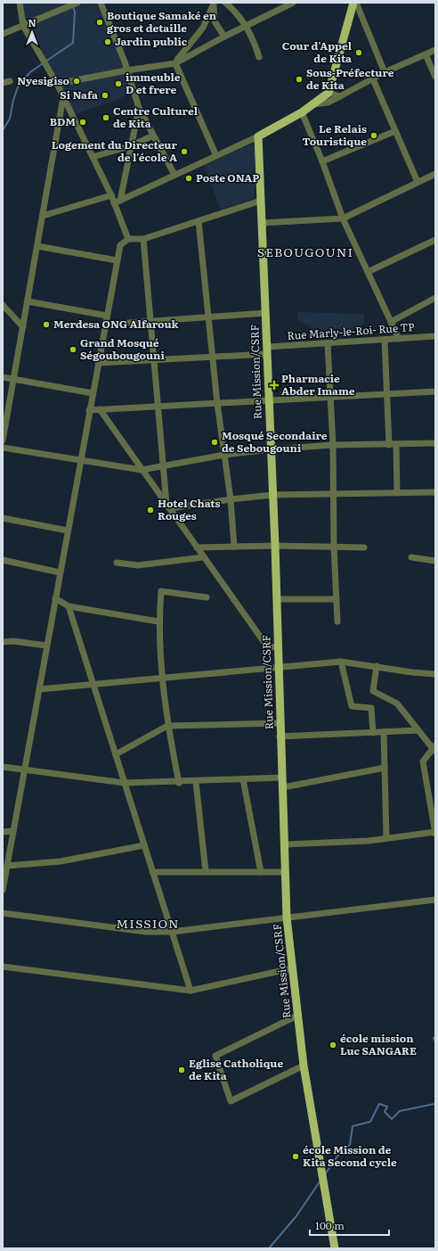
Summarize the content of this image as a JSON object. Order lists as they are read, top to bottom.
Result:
{
  "streets": {
    "main road": ["Rue Mission/CSRF"],
    "street": ["Rue Marly-le-Roi- Rue TP"]
  },
  "crossings": [
    ["Rue Marly-le-Roi- Rue TP", "Rue Mission/CSRF"]
  ],
  "districts": ["SEBOUGOUNI", "MISSION"],
  "places": {
    "other": [
      "Boutique Samaké en gros et detaille",
      "Jardin public",
      "Cour d'Appel de Kita",
      "Sous-Préfecture de Kita",
      "Nyesigiso",
      "immeuble D et frere",
      "Si Nafa",
      "Centre Culturel de Kita",
      "BDM",
      "Le Relais Touristique",
      "Logement du Directeur de l'école A",
      "Poste ONAP",
      "Merdesa ONG Alfarouk",
      "Grand Mosqué Ségoubougouni",
      "Mosqué Secondaire de Sebougouni",
      "Hotel Chats Rouges",
      "école mission Luc SANGARE",
      "Eglise Catholique de Kita",
      "école Mission de Kita Second cycle"
    ],
    "health": ["Pharmacie Abder Imame"]
  },
  "scale_bar": "100 m",
  "north": "top"
}
